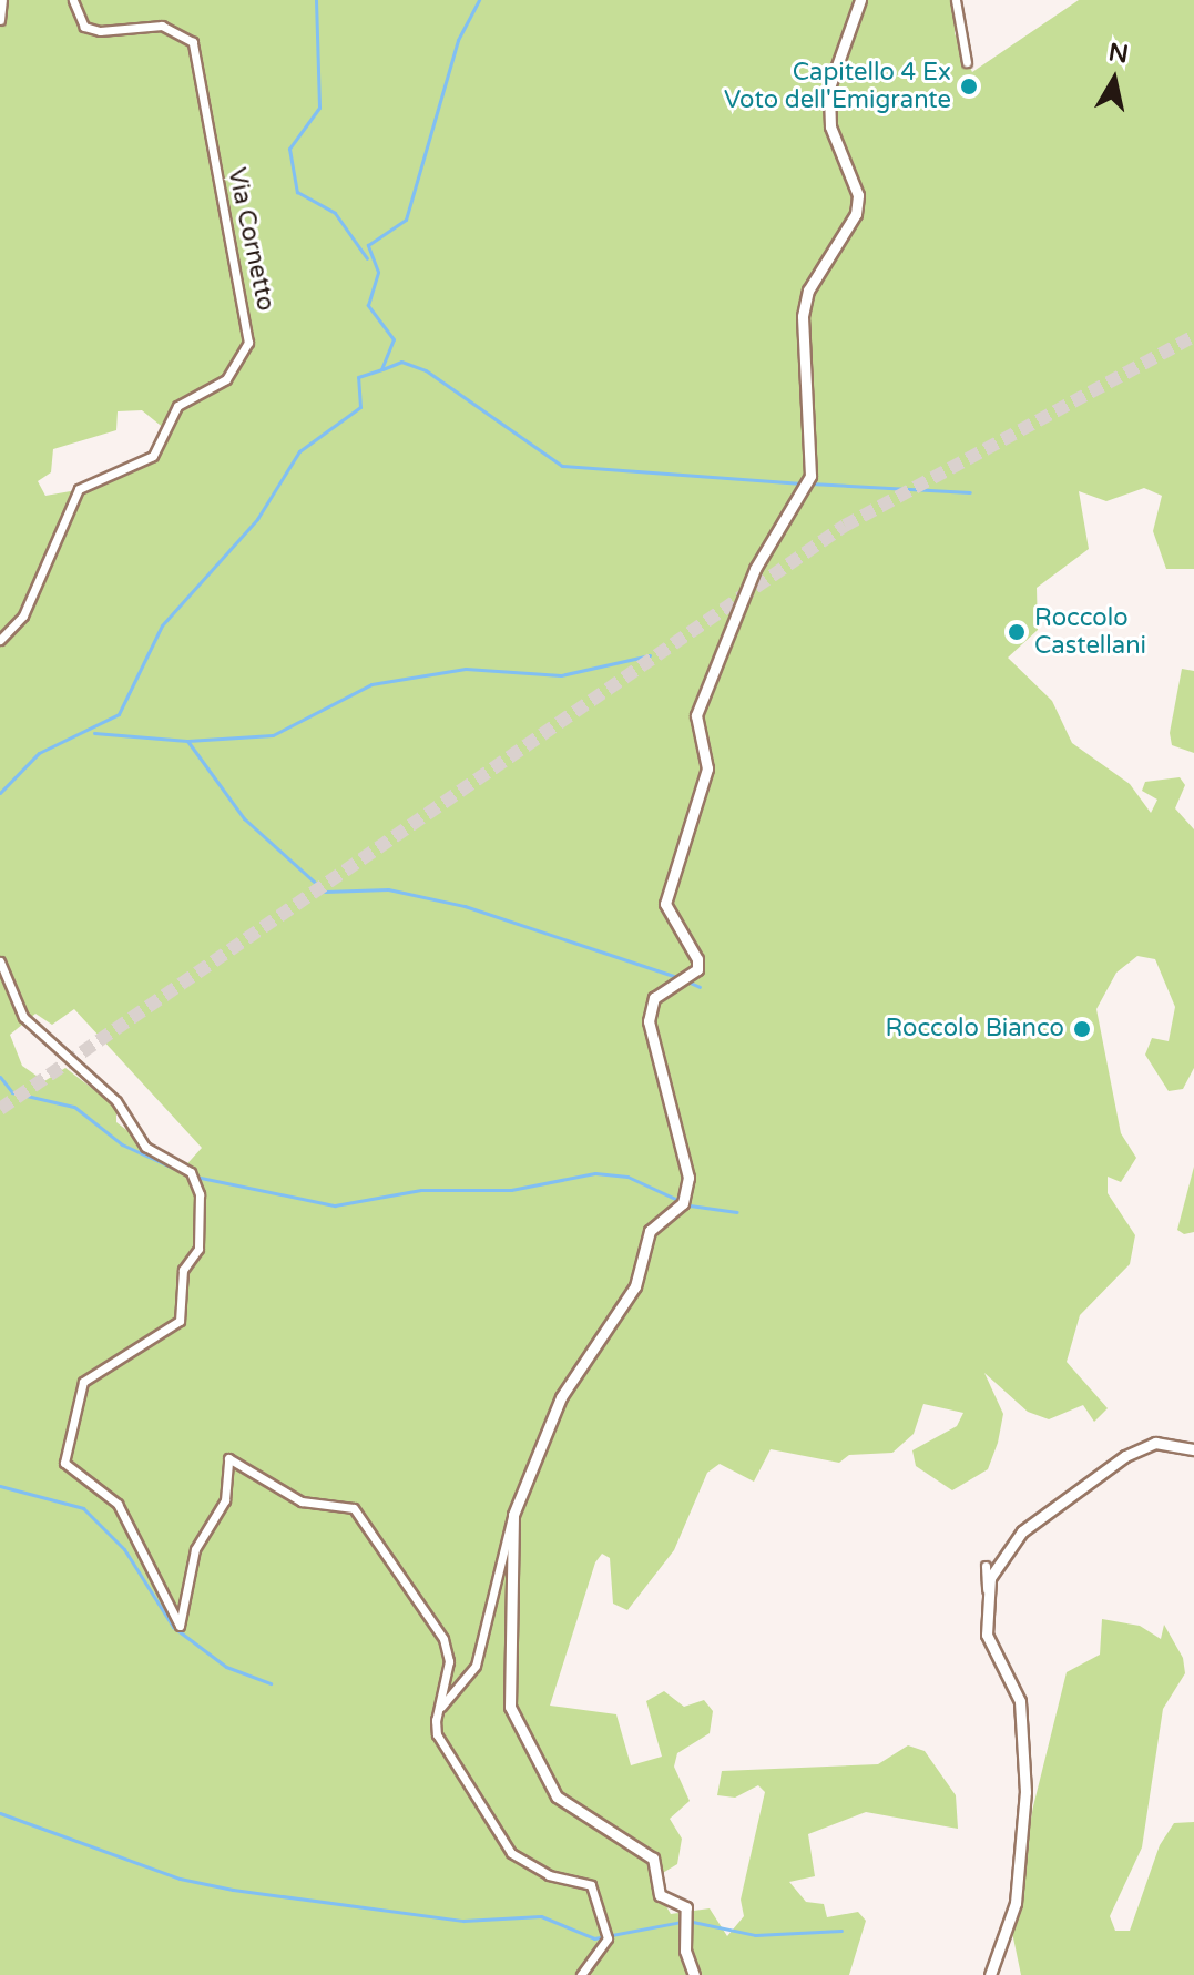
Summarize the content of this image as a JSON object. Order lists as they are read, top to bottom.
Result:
{
  "streets": {
    "street": ["Via Cornetto"]
  },
  "places": ["Capitello 4 Ex Voto dell'Emigrante", "Roccolo Castellani", "Roccolo Bianco"],
  "north": "top"
}
